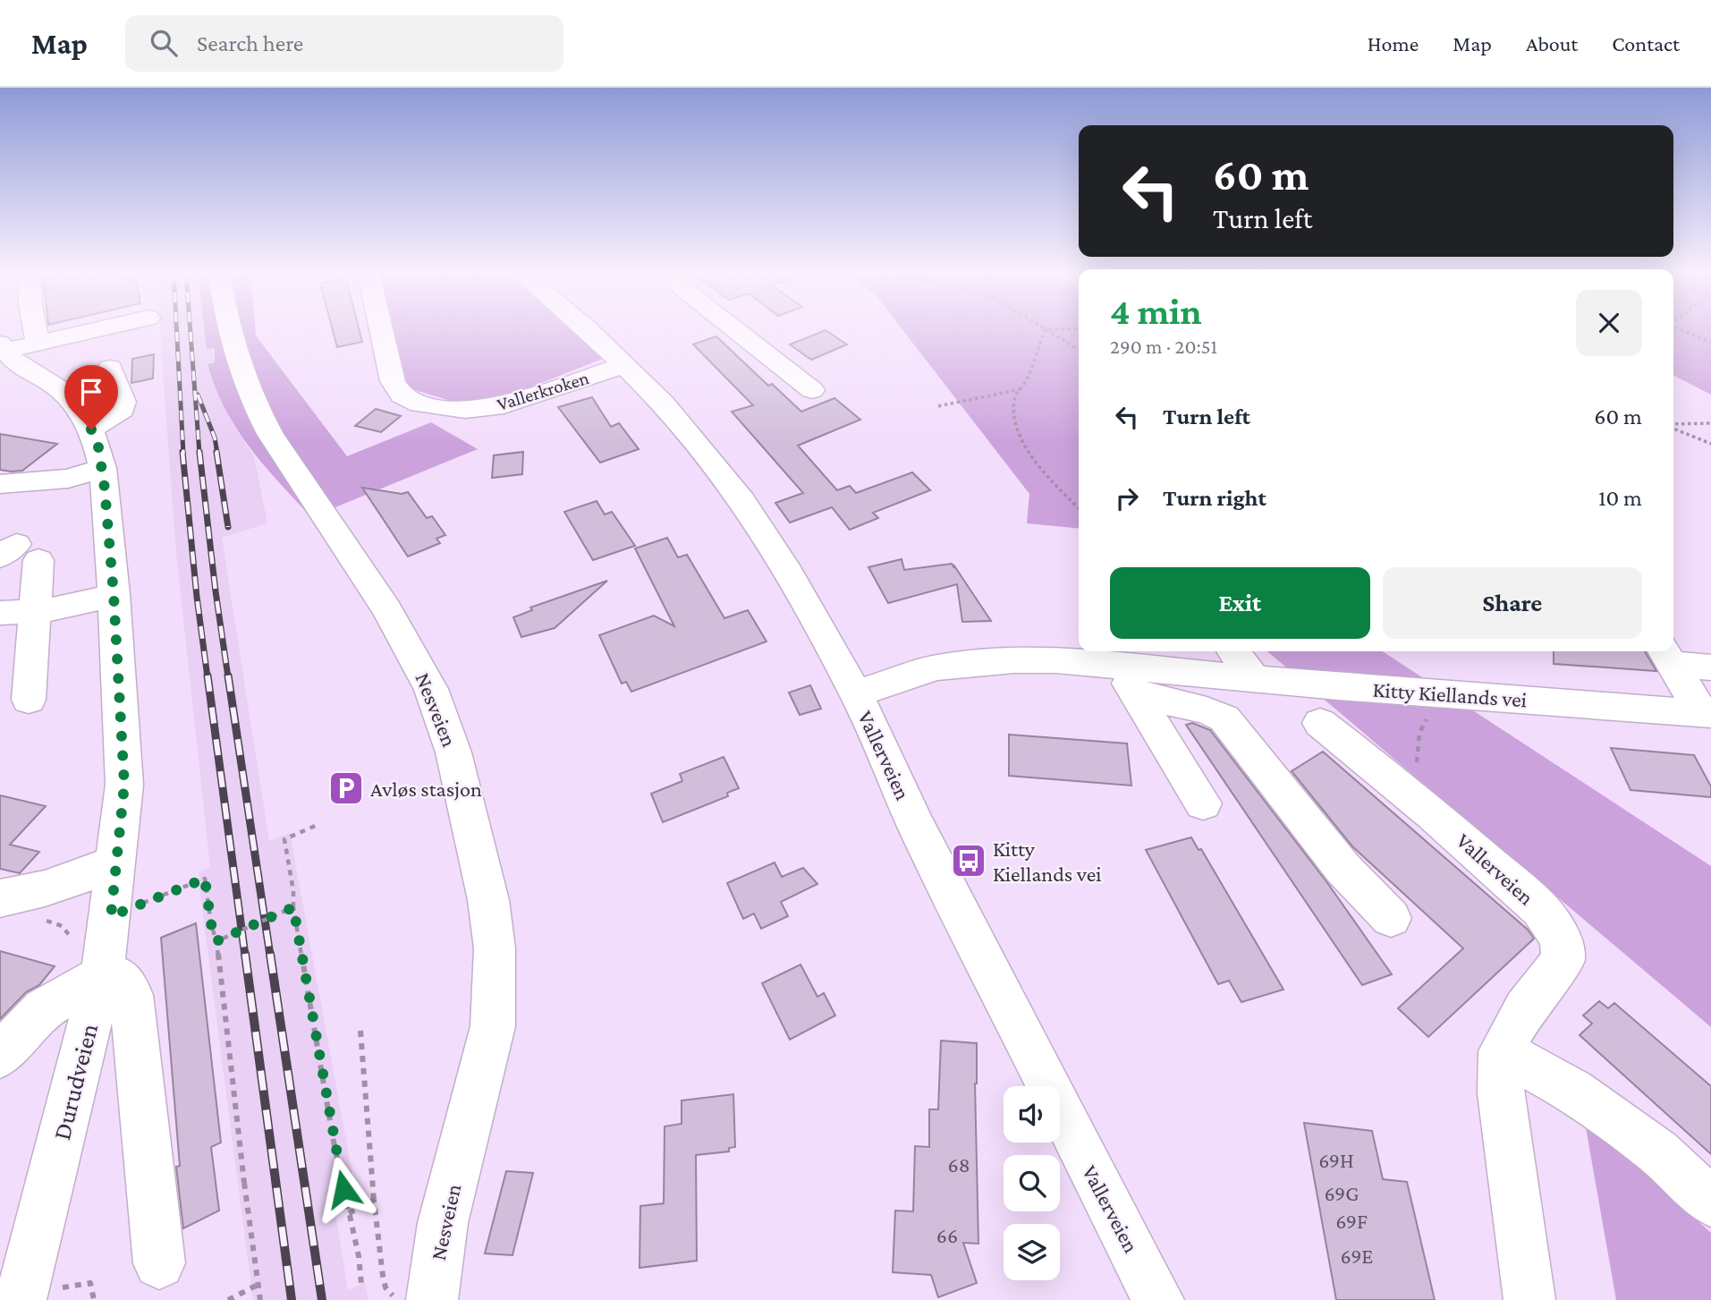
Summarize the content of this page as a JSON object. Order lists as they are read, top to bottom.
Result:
{
  "streets": {
    "street": [
      "Vallerkroken",
      "Kitty Kiellands vei",
      "Nesveien",
      "Vallerveien",
      "Durudveien"
    ]
  },
  "crossings": [
    ["Vallerkroken", "Vallerveien"],
    ["Kitty Kiellands vei", "Vallerveien"]
  ],
  "places": {
    "parking": ["Avløs stasjon"],
    "bus stop": ["Kitty Kiellands vei"]
  },
  "house_numbers": [
    "69H",
    "68",
    "69G",
    "69F",
    "66",
    "69E"
  ],
  "page": {
    "header": "Map",
    "search": "Search here",
    "nav": [
      "Home",
      "Map",
      "About",
      "Contact"
    ],
    "turn": ["60 m", "Turn left"],
    "heading": ["4 min", "290 m · 20:51"],
    "list": [
      {
        "name": "Turn left",
        "value": "60 m"
      },
      {
        "name": "Turn right",
        "value": "10 m"
      }
    ],
    "buttons": ["Exit", "Share"]
  }
}
